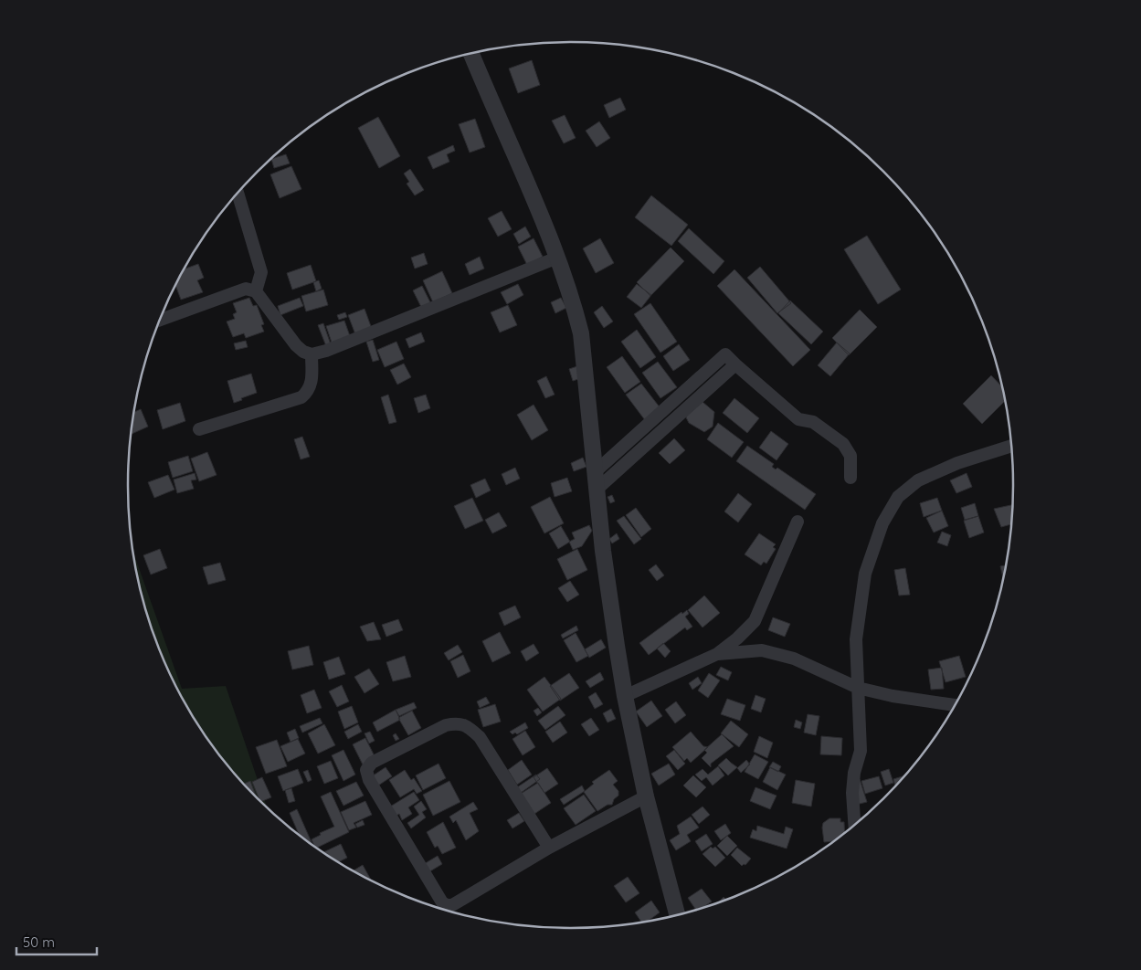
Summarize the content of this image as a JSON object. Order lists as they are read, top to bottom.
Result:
{
  "scale_bar": "50 m"
}
